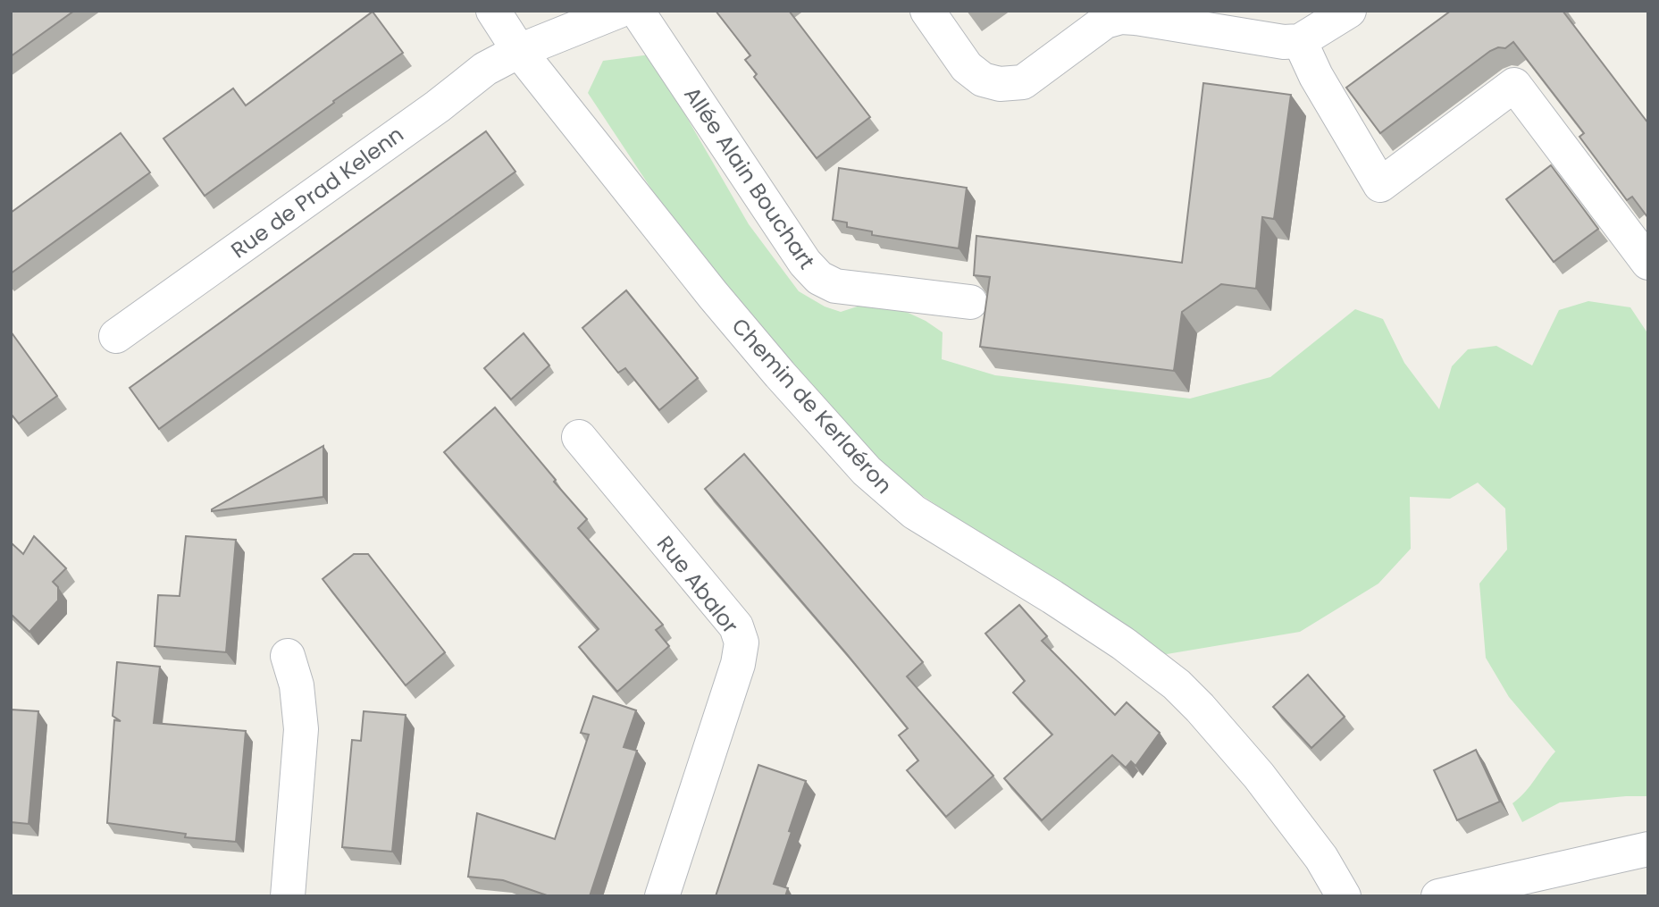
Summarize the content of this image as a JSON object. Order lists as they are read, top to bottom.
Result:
{
  "streets": {
    "street": [
      "Allée Alain Bouchart",
      "Rue de Prad Kelenn",
      "Chemin de Kerlaéron",
      "Rue Abalor"
    ]
  },
  "crossings": [
    ["Rue de Prad Kelenn", "Chemin de Kerlaéron"]
  ]
}
